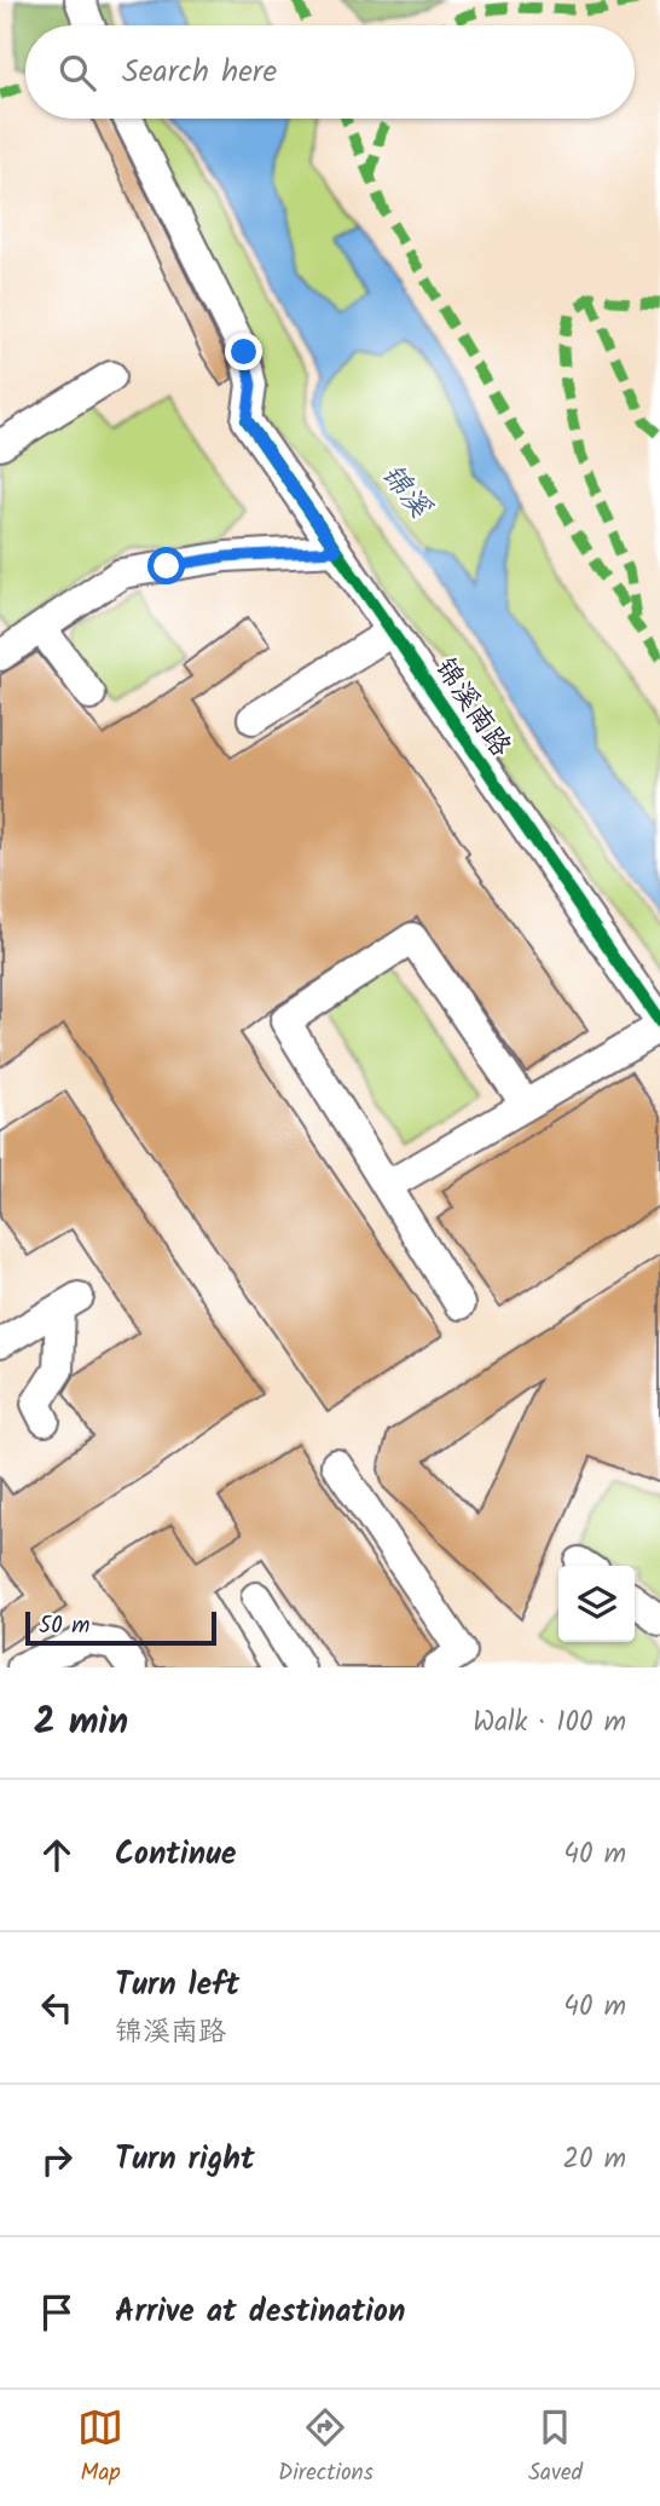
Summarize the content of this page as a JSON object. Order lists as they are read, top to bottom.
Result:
{
  "streets": {
    "street": ["锦溪南路"]
  },
  "water": ["锦溪"],
  "scale_bar": "50 m",
  "page": {
    "search": "Search here",
    "scale": "50 m",
    "heading": ["2 min", "Walk · 100 m"],
    "list": [
      ["Continue", "40 m"],
      ["Turn left", "锦溪南路", "40 m"],
      ["Turn right", "20 m"],
      "Arrive at destination"
    ],
    "nav": ["Map", "Directions", "Saved"]
  }
}
